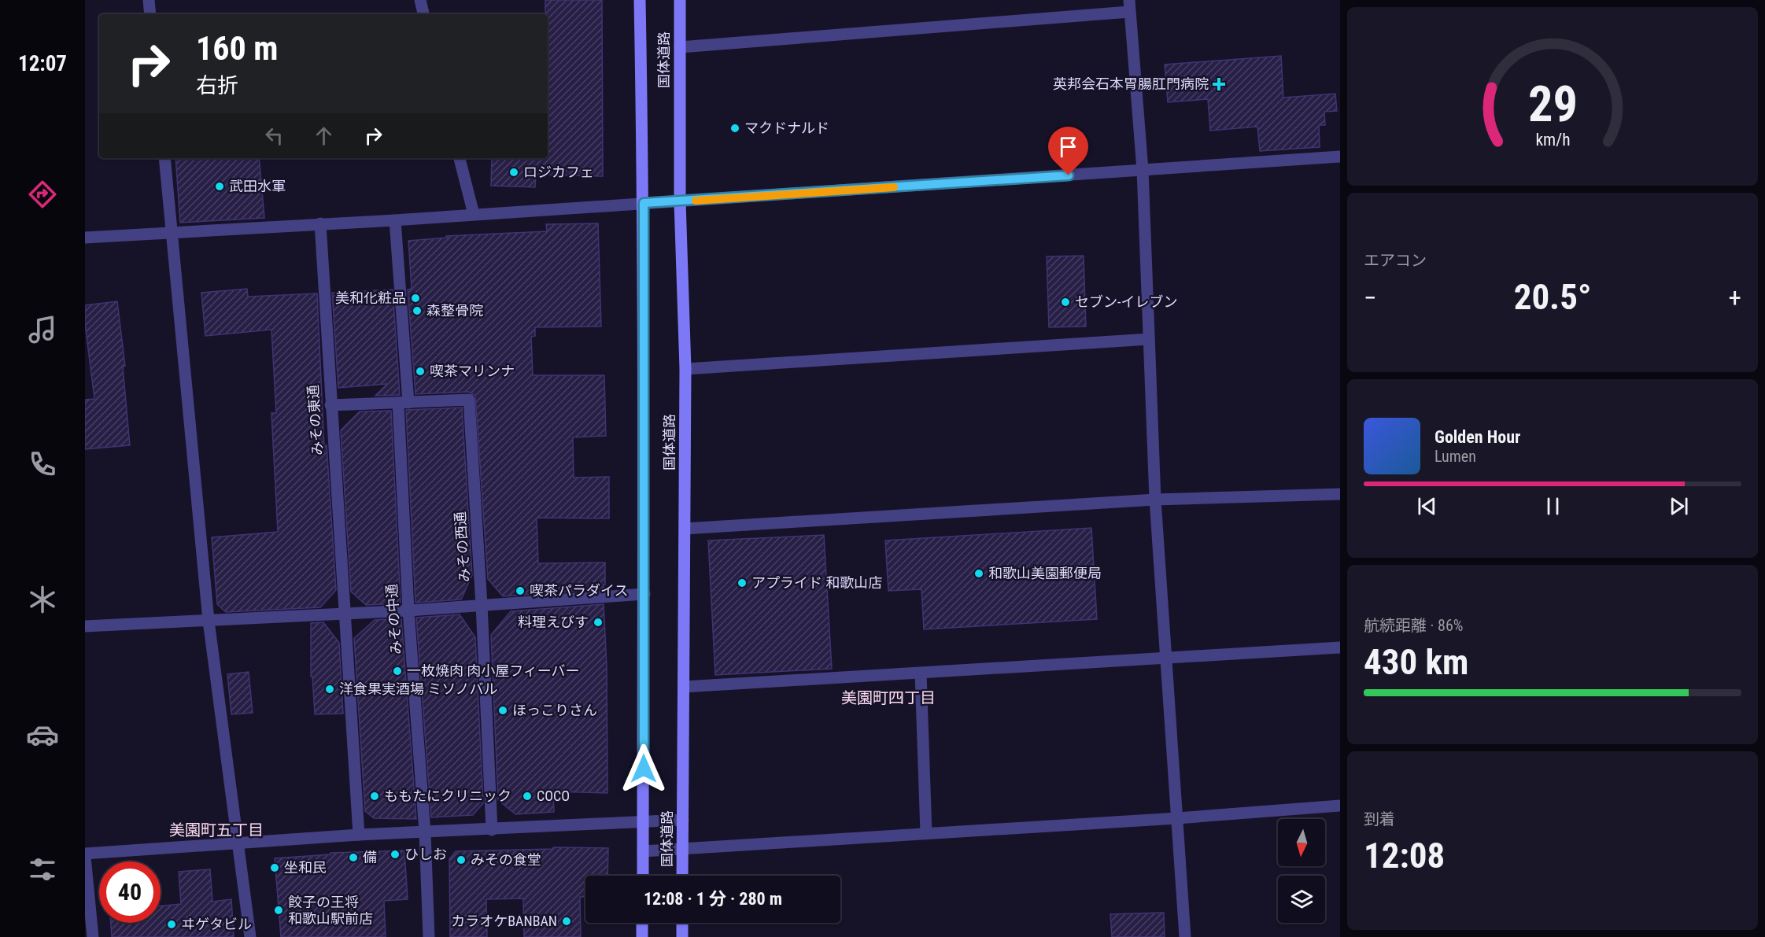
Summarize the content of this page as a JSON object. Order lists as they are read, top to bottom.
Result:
{
  "streets": {
    "street": [
      "国体道路",
      "みその東通",
      "みその西通",
      "みその中通"
    ]
  },
  "crossings": [
    ["みその東通", "みその西通"],
    ["みその西通", "みその中通"]
  ],
  "districts": ["美園町四丁目", "美園町五丁目"],
  "places": {
    "health": ["英邦会石本胃腸肛門病院"],
    "other": [
      "マクドナルド",
      "ロジカフェ",
      "武田水軍",
      "美和化粧品",
      "セブン-イレブン",
      "森整骨院",
      "喫茶マリンナ",
      "和歌山美園郵便局",
      "アプライド 和歌山店",
      "喫茶パラダイス",
      "料理えびす",
      "一枚焼肉 肉小屋フィーバー",
      "洋食果実酒場 ミソノバル",
      "ほっこりさん",
      "ももたにクリニック",
      "COCO",
      "ひしお",
      "備",
      "みその食堂",
      "坐和民",
      "餃子の王将 和歌山駅前店",
      "カラオケBANBAN",
      "ヰゲタビル"
    ]
  },
  "north": "bottom",
  "page": {
    "tabs": "12:07",
    "turn": ["160 m", "右折"],
    "tile": [
      "エアコン",
      ["航続距離 · 86%", "430 km"],
      ["到着", "12:08"]
    ],
    "heat": ["−", "20.5°", "+"],
    "song": ["Golden Hour", "Lumen"],
    "limit": "40",
    "trip": "12:08 · 1 分 · 280 m",
    "gauge": ["29", "km/h"]
  }
}
